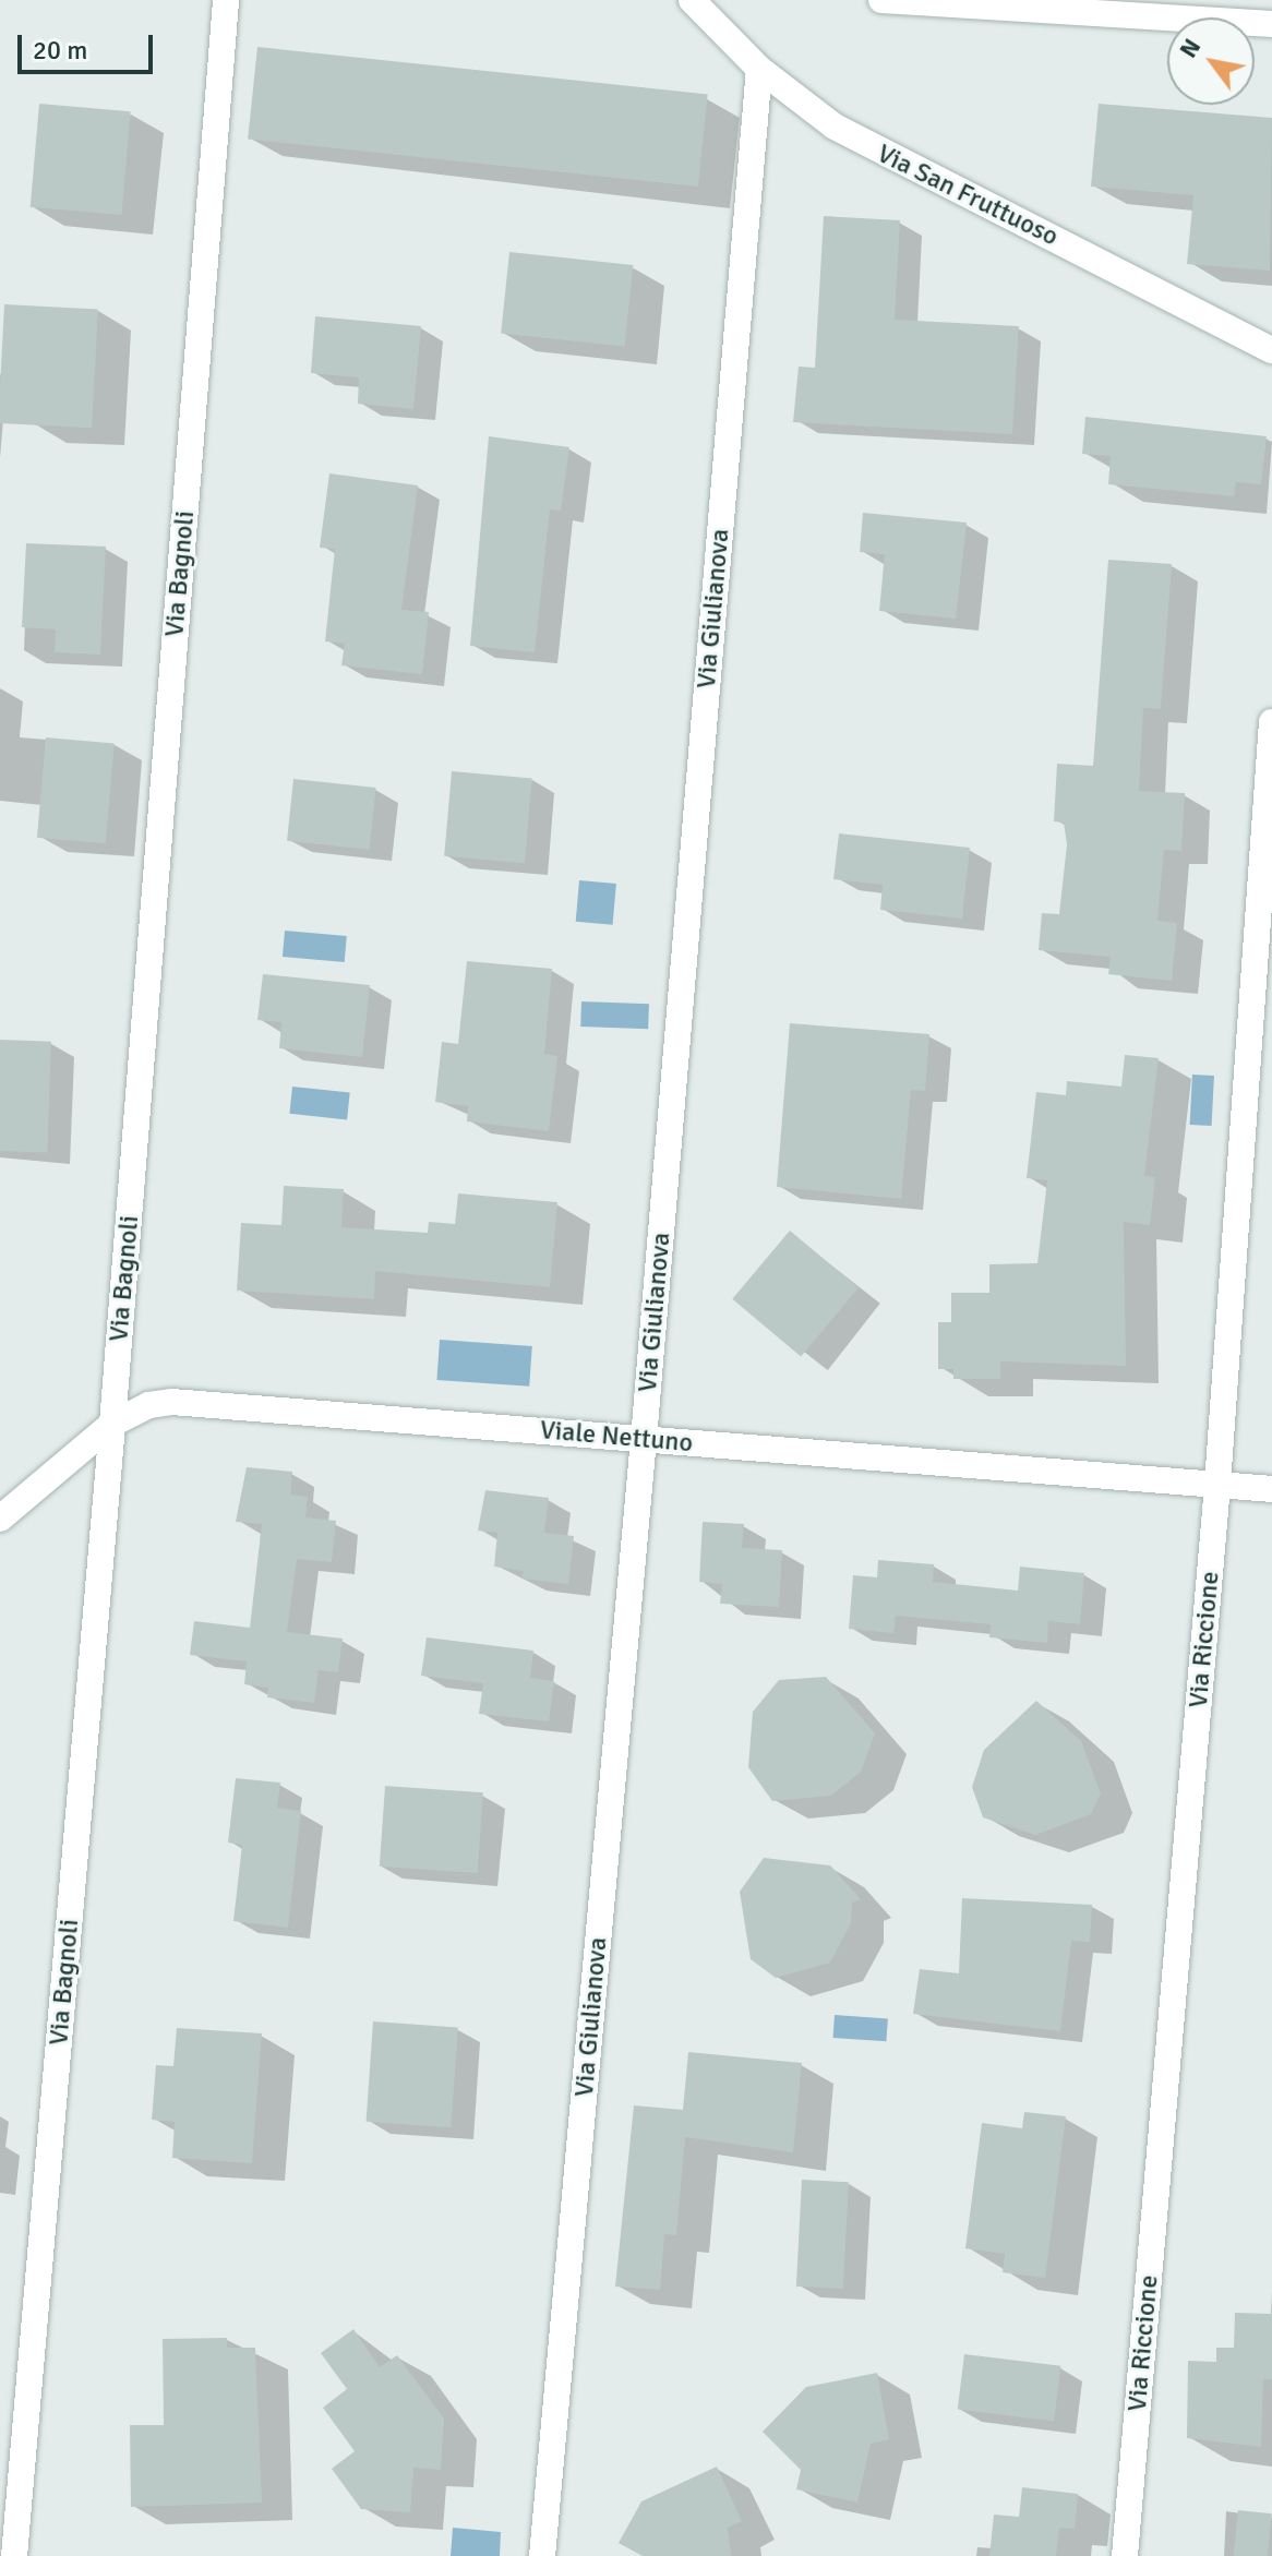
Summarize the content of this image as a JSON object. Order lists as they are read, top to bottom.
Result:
{
  "streets": {
    "street": [
      "Via San Fruttuoso",
      "Via Bagnoli",
      "Via Giulianova",
      "Viale Nettuno",
      "Via Riccione"
    ]
  },
  "crossings": [
    ["Via San Fruttuoso", "Via Giulianova"],
    ["Via Bagnoli", "Viale Nettuno"],
    ["Via Giulianova", "Viale Nettuno"],
    ["Viale Nettuno", "Via Riccione"]
  ],
  "scale_bar": "20 m",
  "north": "top left"
}
